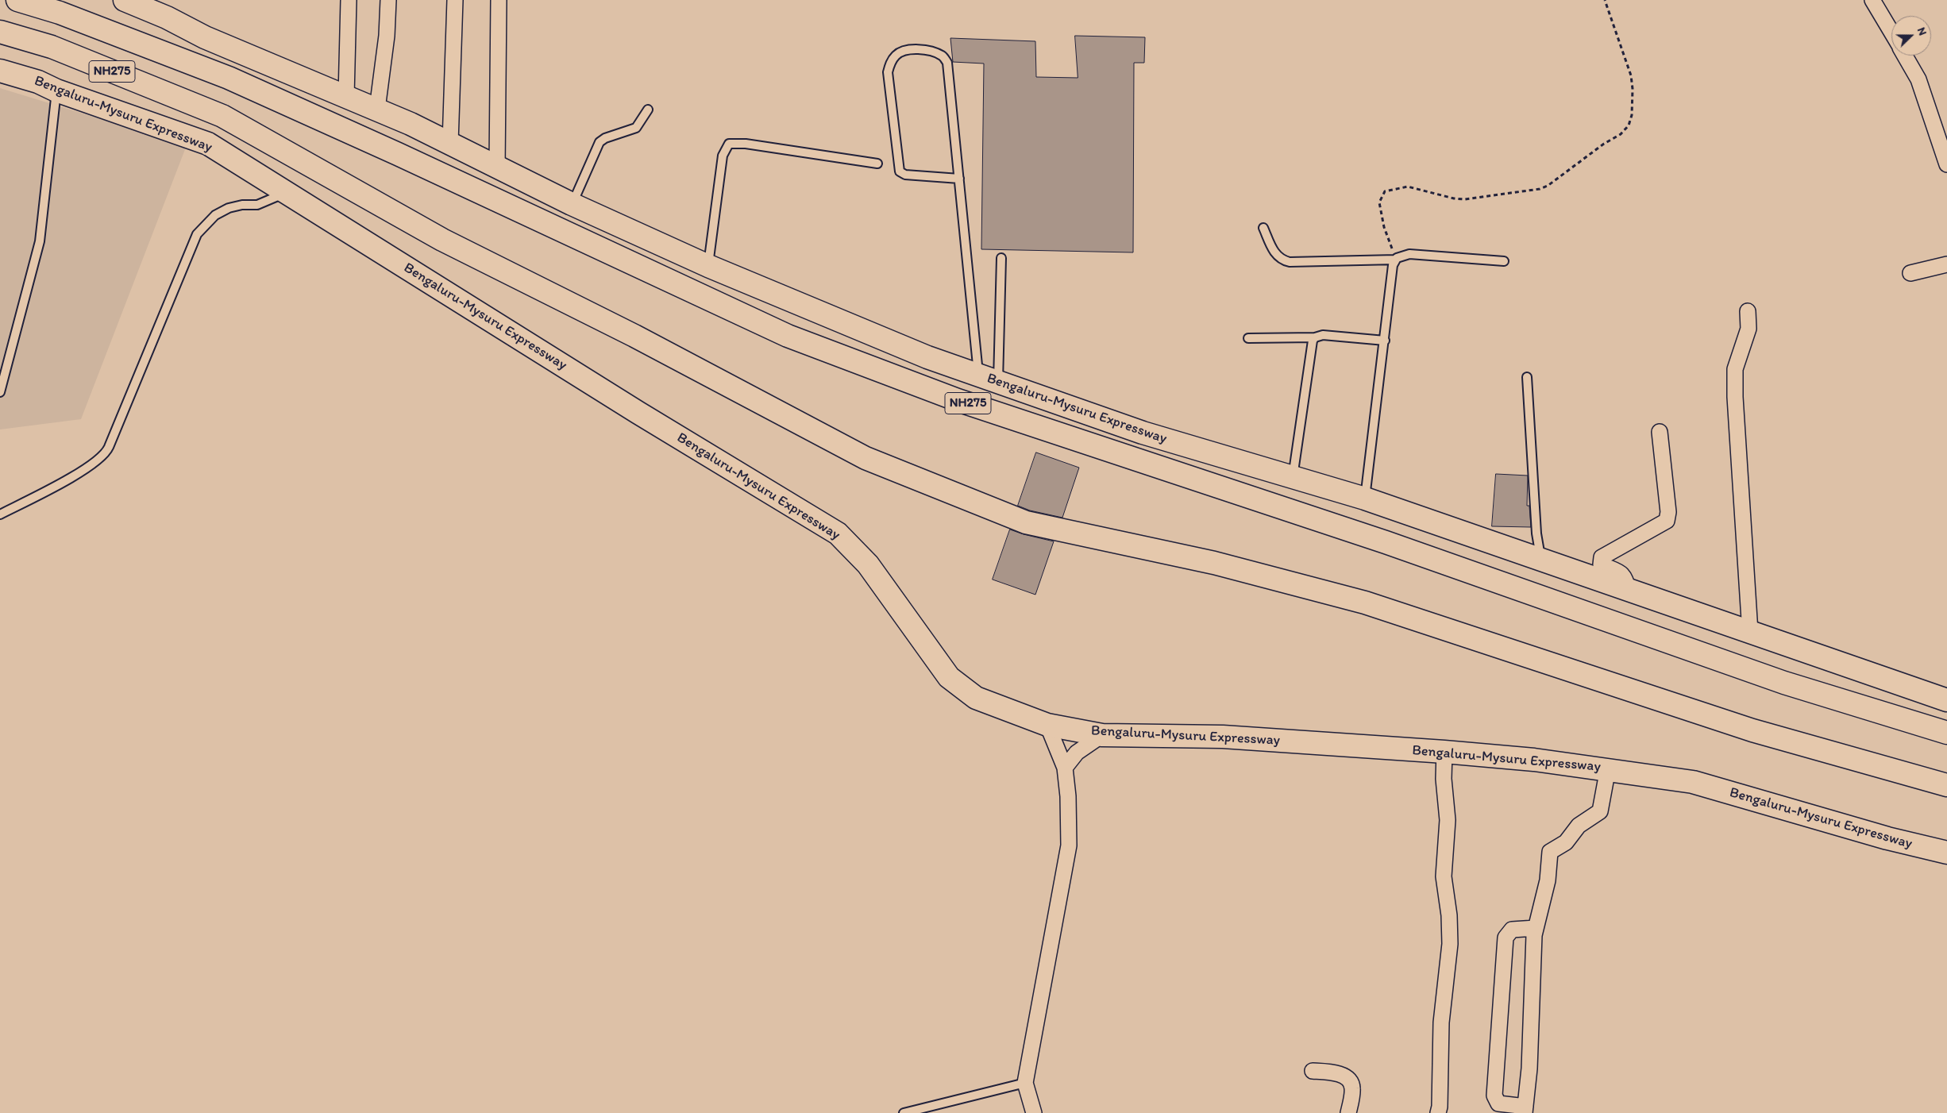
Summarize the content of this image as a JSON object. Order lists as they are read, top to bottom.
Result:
{
  "streets": {
    "main road": ["NH275", "Bengaluru-Mysuru Expressway"]
  },
  "north": "right"
}
